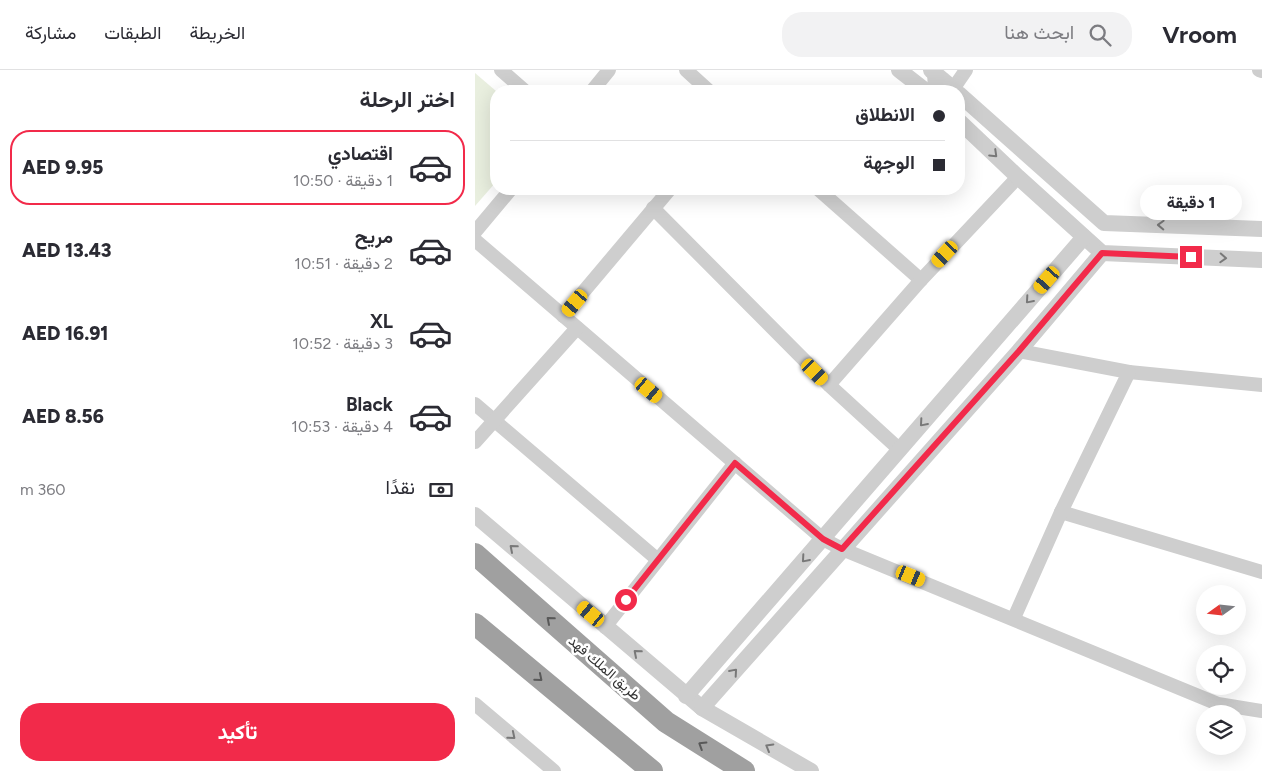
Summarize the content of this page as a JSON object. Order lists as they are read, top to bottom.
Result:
{
  "streets": {
    "highway": ["طريق الملك فهد"]
  },
  "north": "left",
  "page": {
    "header": "Vroom",
    "search": "ابحث هنا",
    "nav": ["الخريطة", "الطبقات", "مشاركة"],
    "heading": "اختر الرحلة",
    "banner": ["الانطلاق", "الوجهة"],
    "list": [
      {
        "name": "اقتصادي",
        "note": "1 دقيقة · 10:50",
        "value": "AED 9.95"
      },
      {
        "name": "مريح",
        "note": "2 دقيقة · 10:51",
        "value": "AED 13.43"
      },
      {
        "name": "XL",
        "note": "3 دقيقة · 10:52",
        "value": "AED 16.91"
      },
      {
        "name": "Black",
        "note": "4 دقيقة · 10:53",
        "value": "AED 8.56"
      }
    ],
    "bubble": "1 دقيقة",
    "pay": ["نقدًا", "360 m"],
    "buttons": "تأكيد"
  }
}
